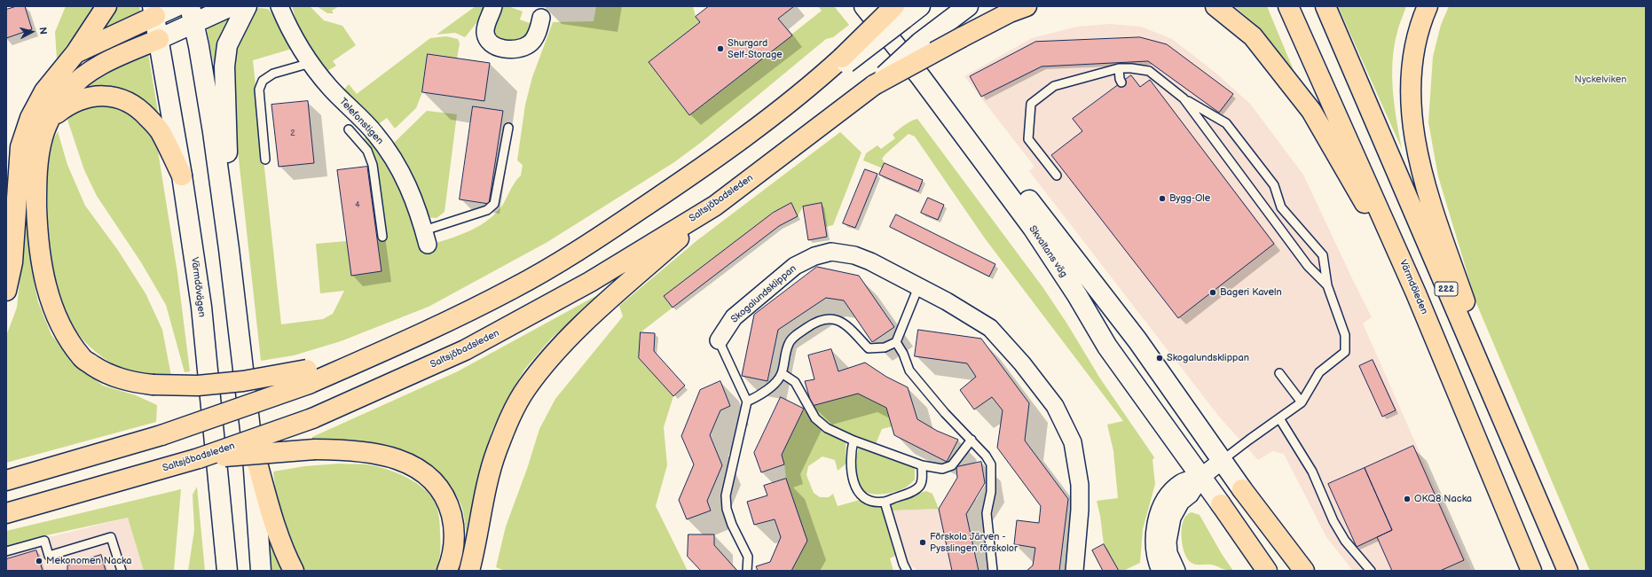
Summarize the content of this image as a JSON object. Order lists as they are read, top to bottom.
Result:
{
  "streets": {
    "highway": ["Saltsjöbadsleden", "Värmdöleden", "222"],
    "main road": ["Skvaltans väg", "Värmdövägen"],
    "street": ["Telefonstigen", "Skogalundsklippan"]
  },
  "parks": ["Nyckelviken"],
  "places": [
    "Shurgard Self-Storage",
    "Bygg-Ole",
    "Bageri Kaveln",
    "Skogalundsklippan",
    "OKQ8 Nacka",
    "Förskola Järven - Pysslingen förskolor",
    "Mekonomen Nacka"
  ],
  "house_numbers": ["2", "4"],
  "north": "right"
}
